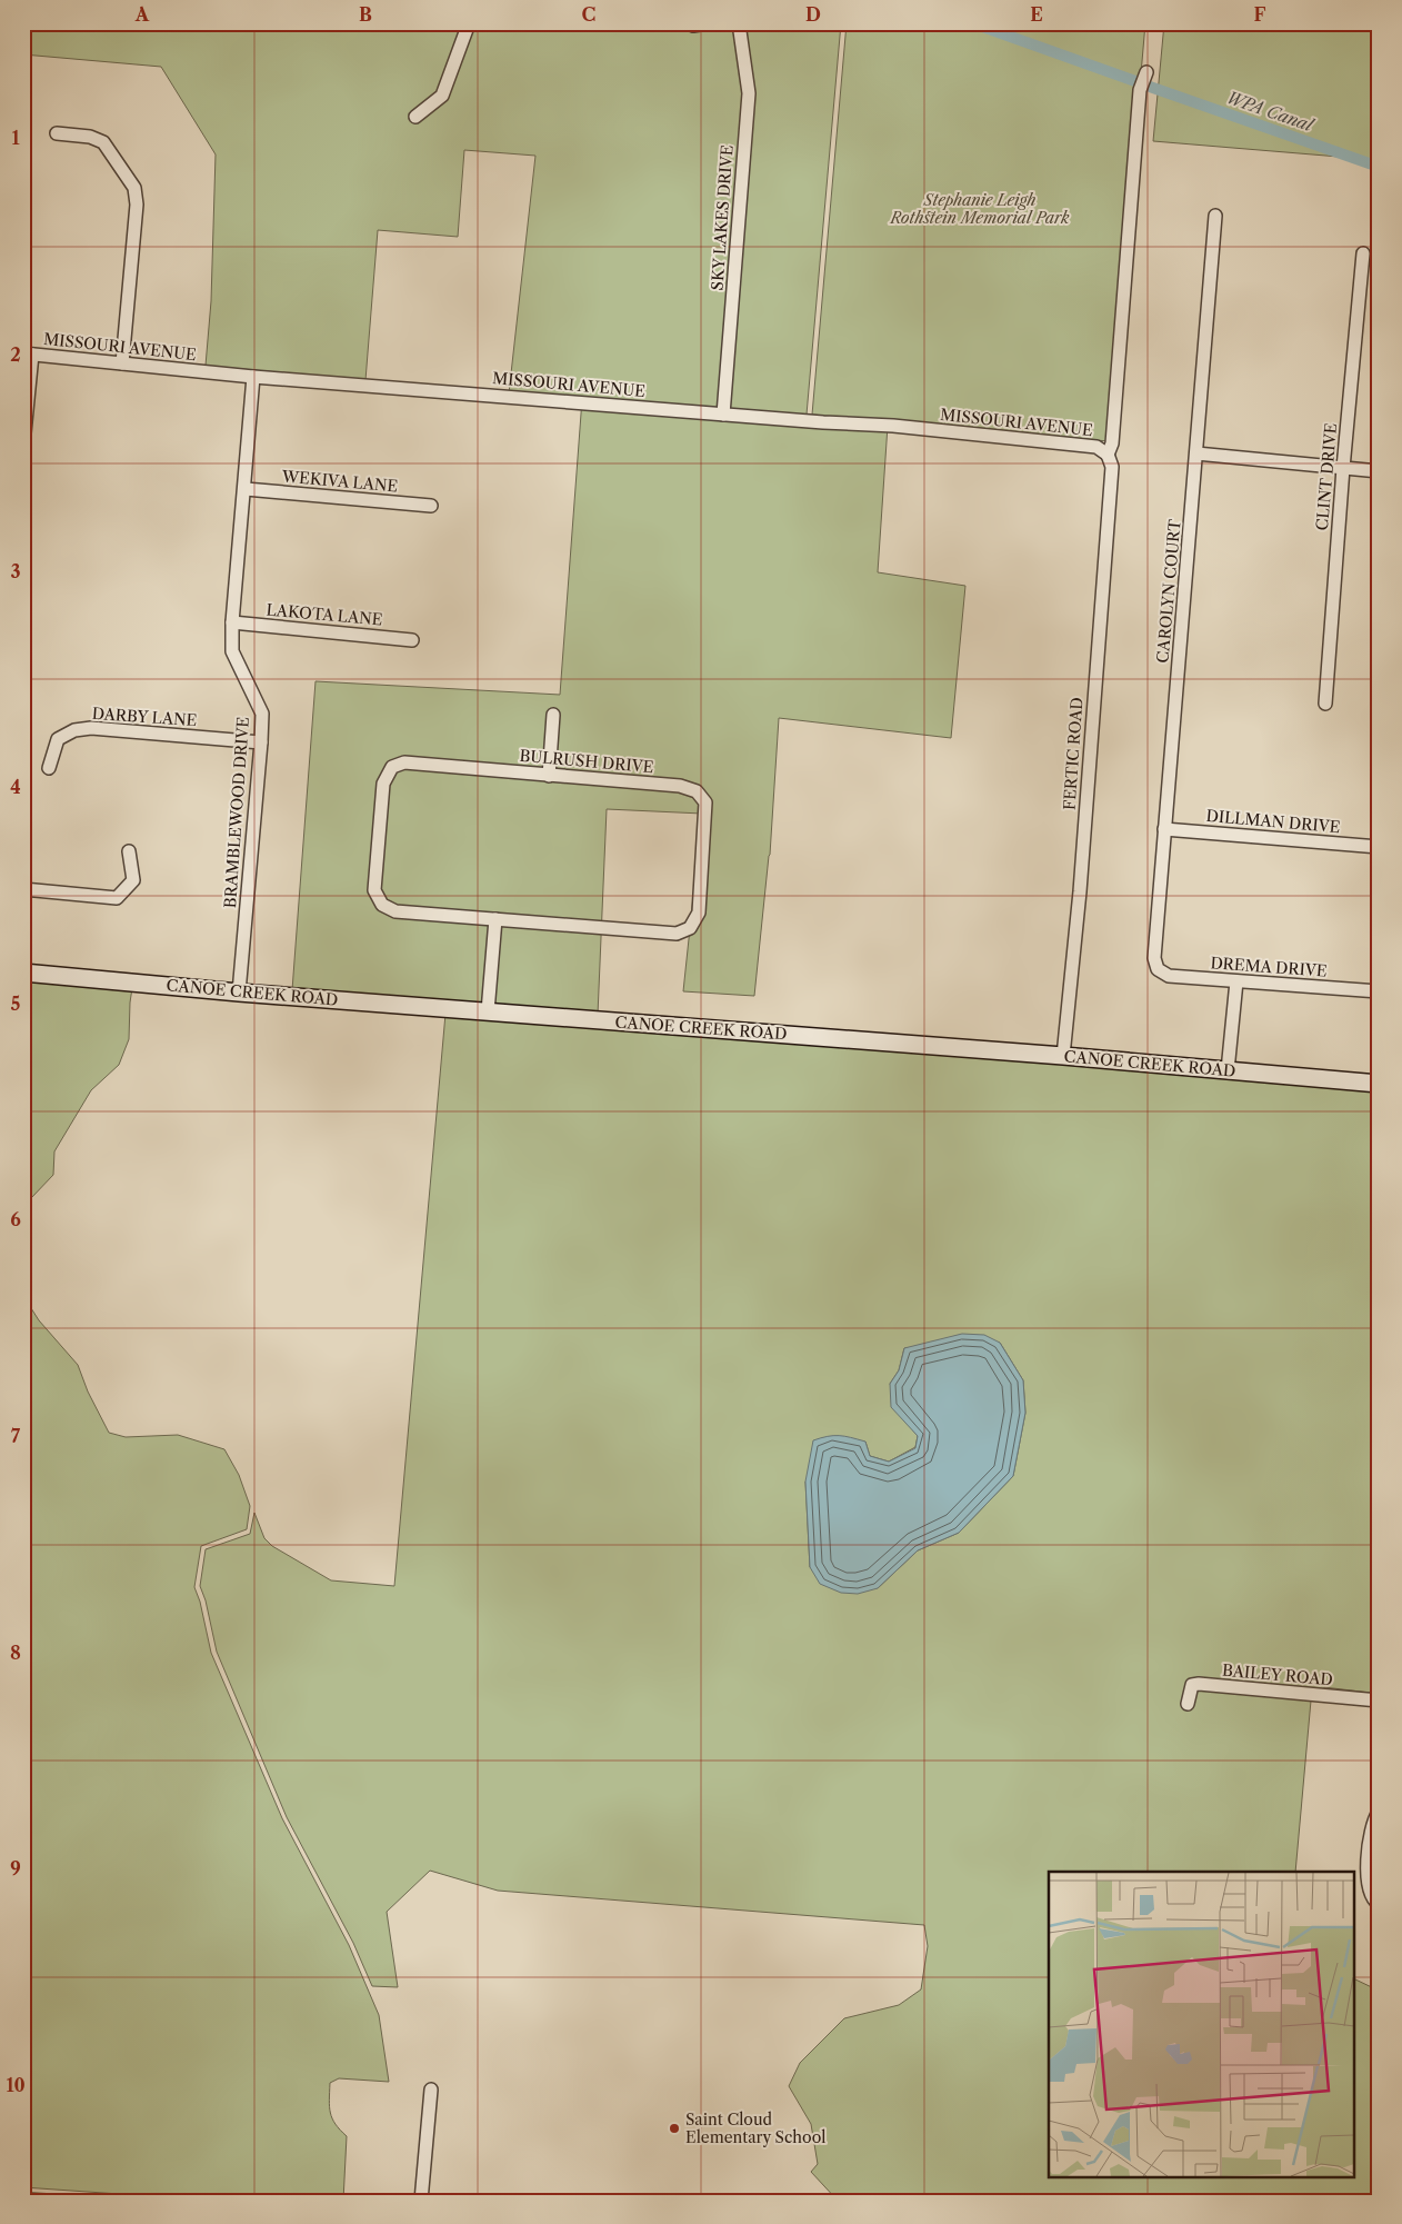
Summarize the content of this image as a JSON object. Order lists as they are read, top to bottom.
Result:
{
  "streets": {
    "main road": ["CANOE CREEK ROAD"],
    "street": [
      "SKY LAKES DRIVE",
      "MISSOURI AVENUE",
      "CLINT DRIVE",
      "WEKIVA LANE",
      "CAROLYN COURT",
      "LAKOTA LANE",
      "DARBY LANE",
      "FERTIC ROAD",
      "BULRUSH DRIVE",
      "BRAMBLEWOOD DRIVE",
      "DILLMAN DRIVE",
      "DREMA DRIVE",
      "BAILEY ROAD"
    ]
  },
  "crossings": [
    ["SKY LAKES DRIVE", "MISSOURI AVENUE"],
    ["MISSOURI AVENUE", "FERTIC ROAD"],
    ["MISSOURI AVENUE", "BRAMBLEWOOD DRIVE"],
    ["WEKIVA LANE", "BRAMBLEWOOD DRIVE"],
    ["CAROLYN COURT", "DILLMAN DRIVE"],
    ["CAROLYN COURT", "DREMA DRIVE"],
    ["LAKOTA LANE", "BRAMBLEWOOD DRIVE"],
    ["DARBY LANE", "BRAMBLEWOOD DRIVE"],
    ["FERTIC ROAD", "CANOE CREEK ROAD"],
    ["BRAMBLEWOOD DRIVE", "CANOE CREEK ROAD"]
  ],
  "water": ["WPA Canal"],
  "parks": ["Stephanie Leigh Rothstein Memorial Park"],
  "places": ["Saint Cloud Elementary School"],
  "grid": {
    "columns": [
      "A",
      "B",
      "C",
      "D",
      "E",
      "F"
    ],
    "rows": [
      "1",
      "2",
      "3",
      "4",
      "5",
      "6",
      "7",
      "8",
      "9",
      "10"
    ]
  }
}
